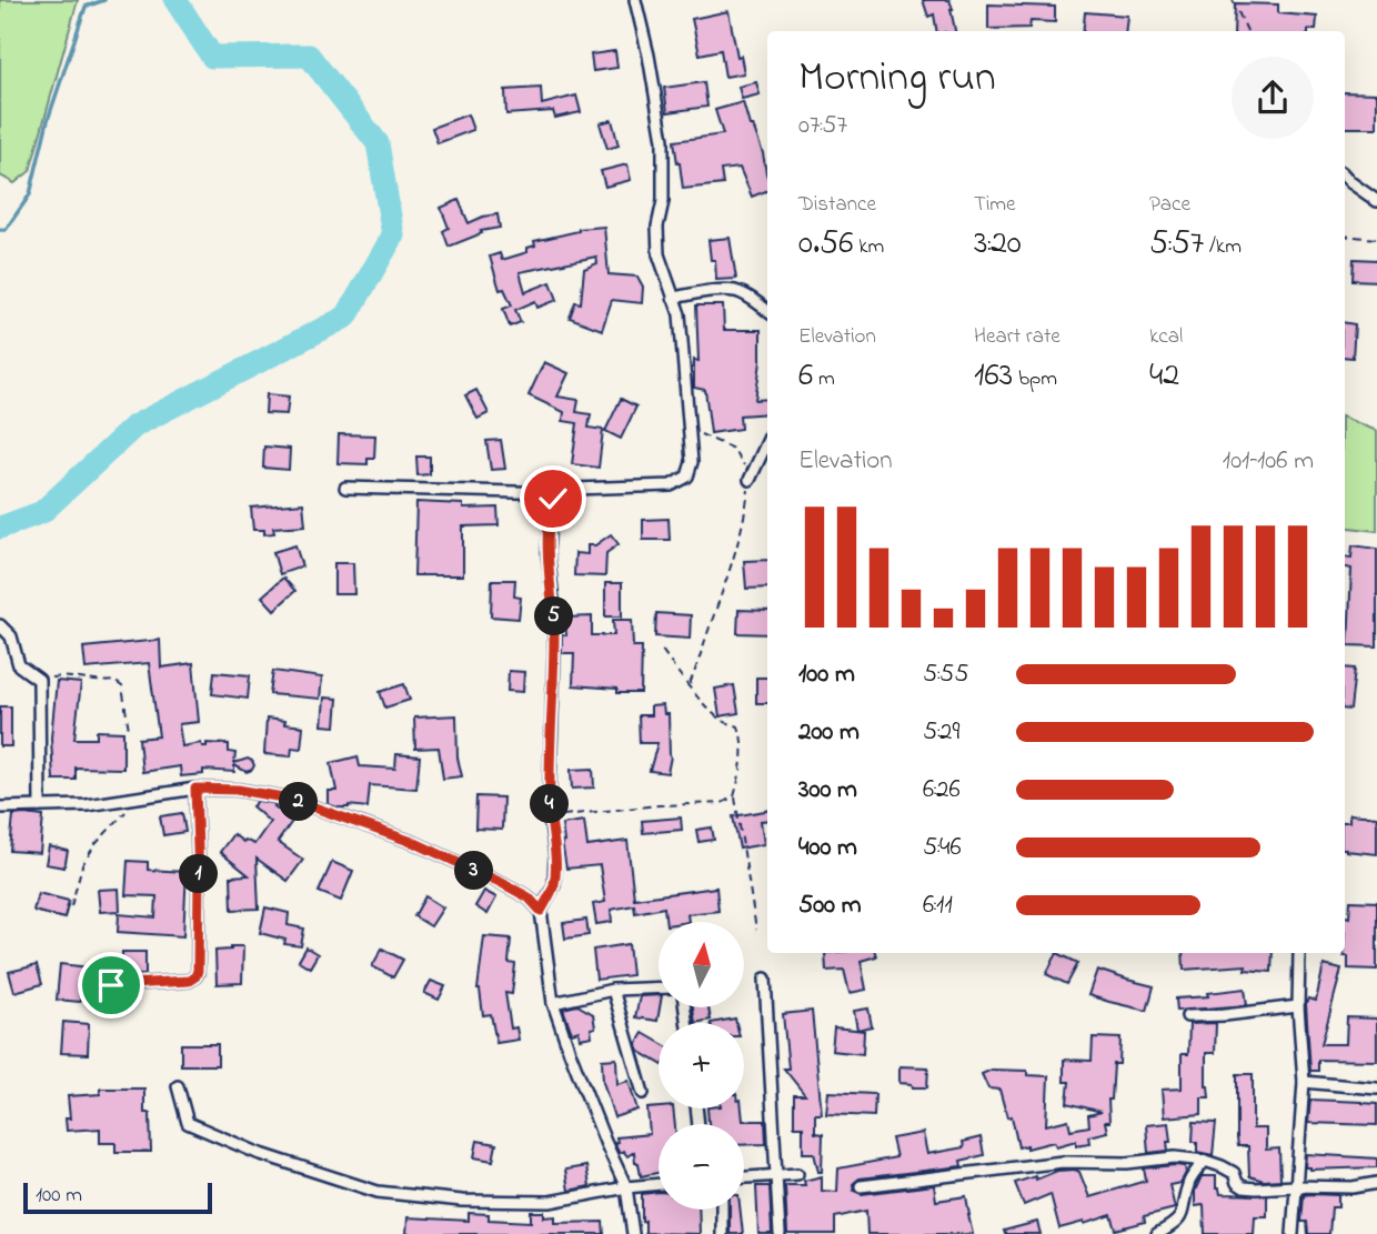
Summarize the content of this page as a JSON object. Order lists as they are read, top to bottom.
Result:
{
  "scale_bar": "100 m",
  "north": "top",
  "page": {
    "heading": ["Morning run", "07:57"],
    "stats": [
      ["Distance", "0.56 km"],
      ["Time", "3:20"],
      ["Pace", "5:57 /km"],
      ["Elevation", "6 m"],
      ["Heart rate", "163 bpm"],
      ["kcal", "42"]
    ],
    "chart": ["Elevation", "101–106 m"],
    "pins": [
      "5",
      "2",
      "4",
      "3",
      "1"
    ],
    "list": [
      {
        "name": "100 m",
        "note": "5:55"
      },
      {
        "name": "200 m",
        "note": "5:29"
      },
      {
        "name": "300 m",
        "note": "6:26"
      },
      {
        "name": "400 m",
        "note": "5:46"
      },
      {
        "name": "500 m",
        "note": "6:11"
      }
    ],
    "map_buttons": ["+", "−"],
    "scale": "100 m"
  }
}
